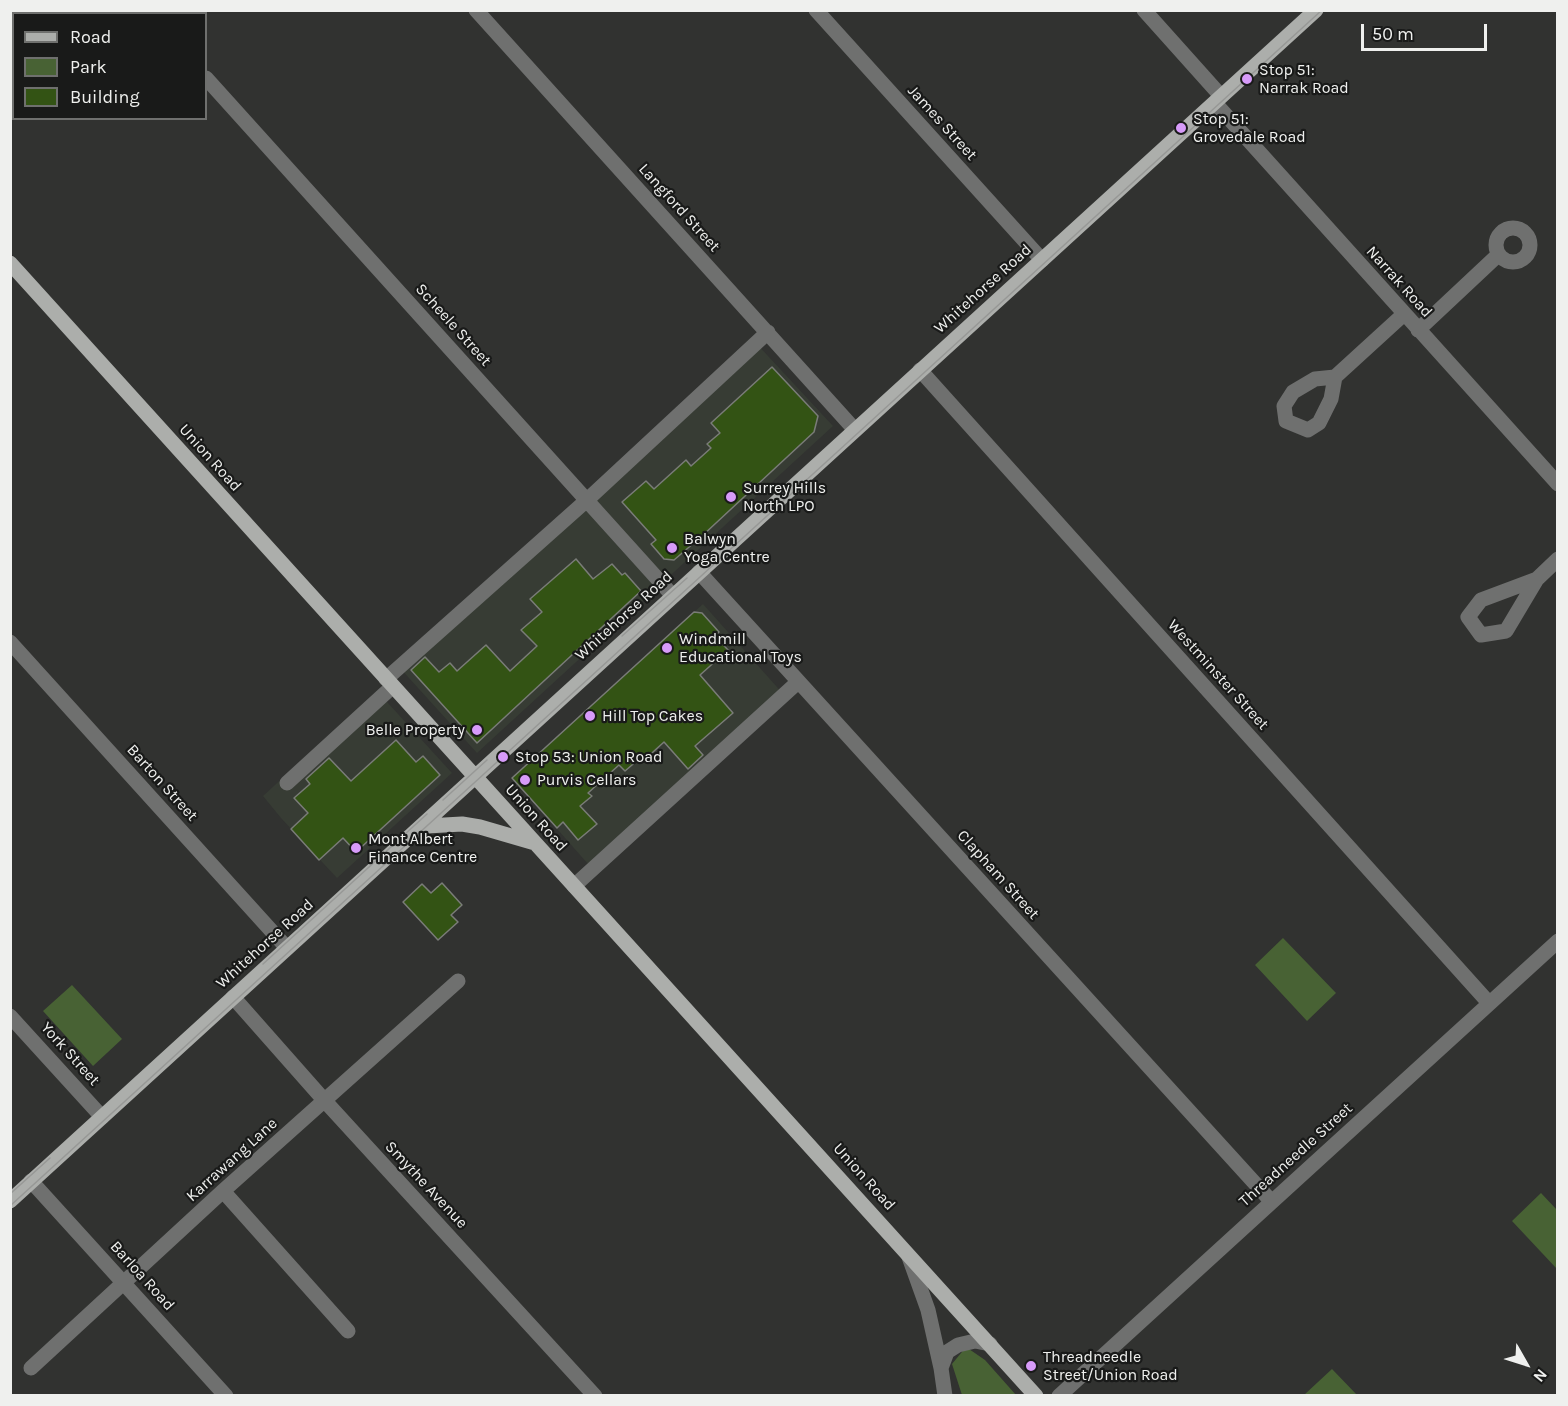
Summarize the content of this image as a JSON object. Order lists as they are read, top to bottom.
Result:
{
  "streets": {
    "main road": ["Whitehorse Road", "Union Road"],
    "street": [
      "James Street",
      "Langford Street",
      "Narrak Road",
      "Scheele Street",
      "Westminster Street",
      "Barton Street",
      "Clapham Street",
      "York Street",
      "Threadneedle Street",
      "Karrawang Lane",
      "Smythe Avenue",
      "Barloa Road"
    ]
  },
  "crossings": [
    ["James Street", "Whitehorse Road"],
    ["Langford Street", "Whitehorse Road"],
    ["Narrak Road", "Whitehorse Road"],
    ["Whitehorse Road", "Scheele Street"],
    ["Whitehorse Road", "Union Road"],
    ["Whitehorse Road", "Westminster Street"],
    ["Whitehorse Road", "Barton Street"],
    ["Whitehorse Road", "Clapham Street"],
    ["Whitehorse Road", "York Street"],
    ["Whitehorse Road", "Smythe Avenue"],
    ["Whitehorse Road", "Barloa Road"],
    ["Westminster Street", "Threadneedle Street"],
    ["Clapham Street", "Threadneedle Street"],
    ["Karrawang Lane", "Smythe Avenue"],
    ["Karrawang Lane", "Barloa Road"]
  ],
  "places": [
    "Stop 51: Narrak Road",
    "Stop 51: Grovedale Road",
    "Surrey Hills North LPO",
    "Balwyn Yoga Centre",
    "Windmill Educational Toys",
    "Hill Top Cakes",
    "Belle Property",
    "Stop 53: Union Road",
    "Purvis Cellars",
    "Mont Albert Finance Centre",
    "Threadneedle Street/Union Road"
  ],
  "legend": ["Road", "Park", "Building"],
  "scale_bar": "50 m",
  "north": "bottom right"
}
